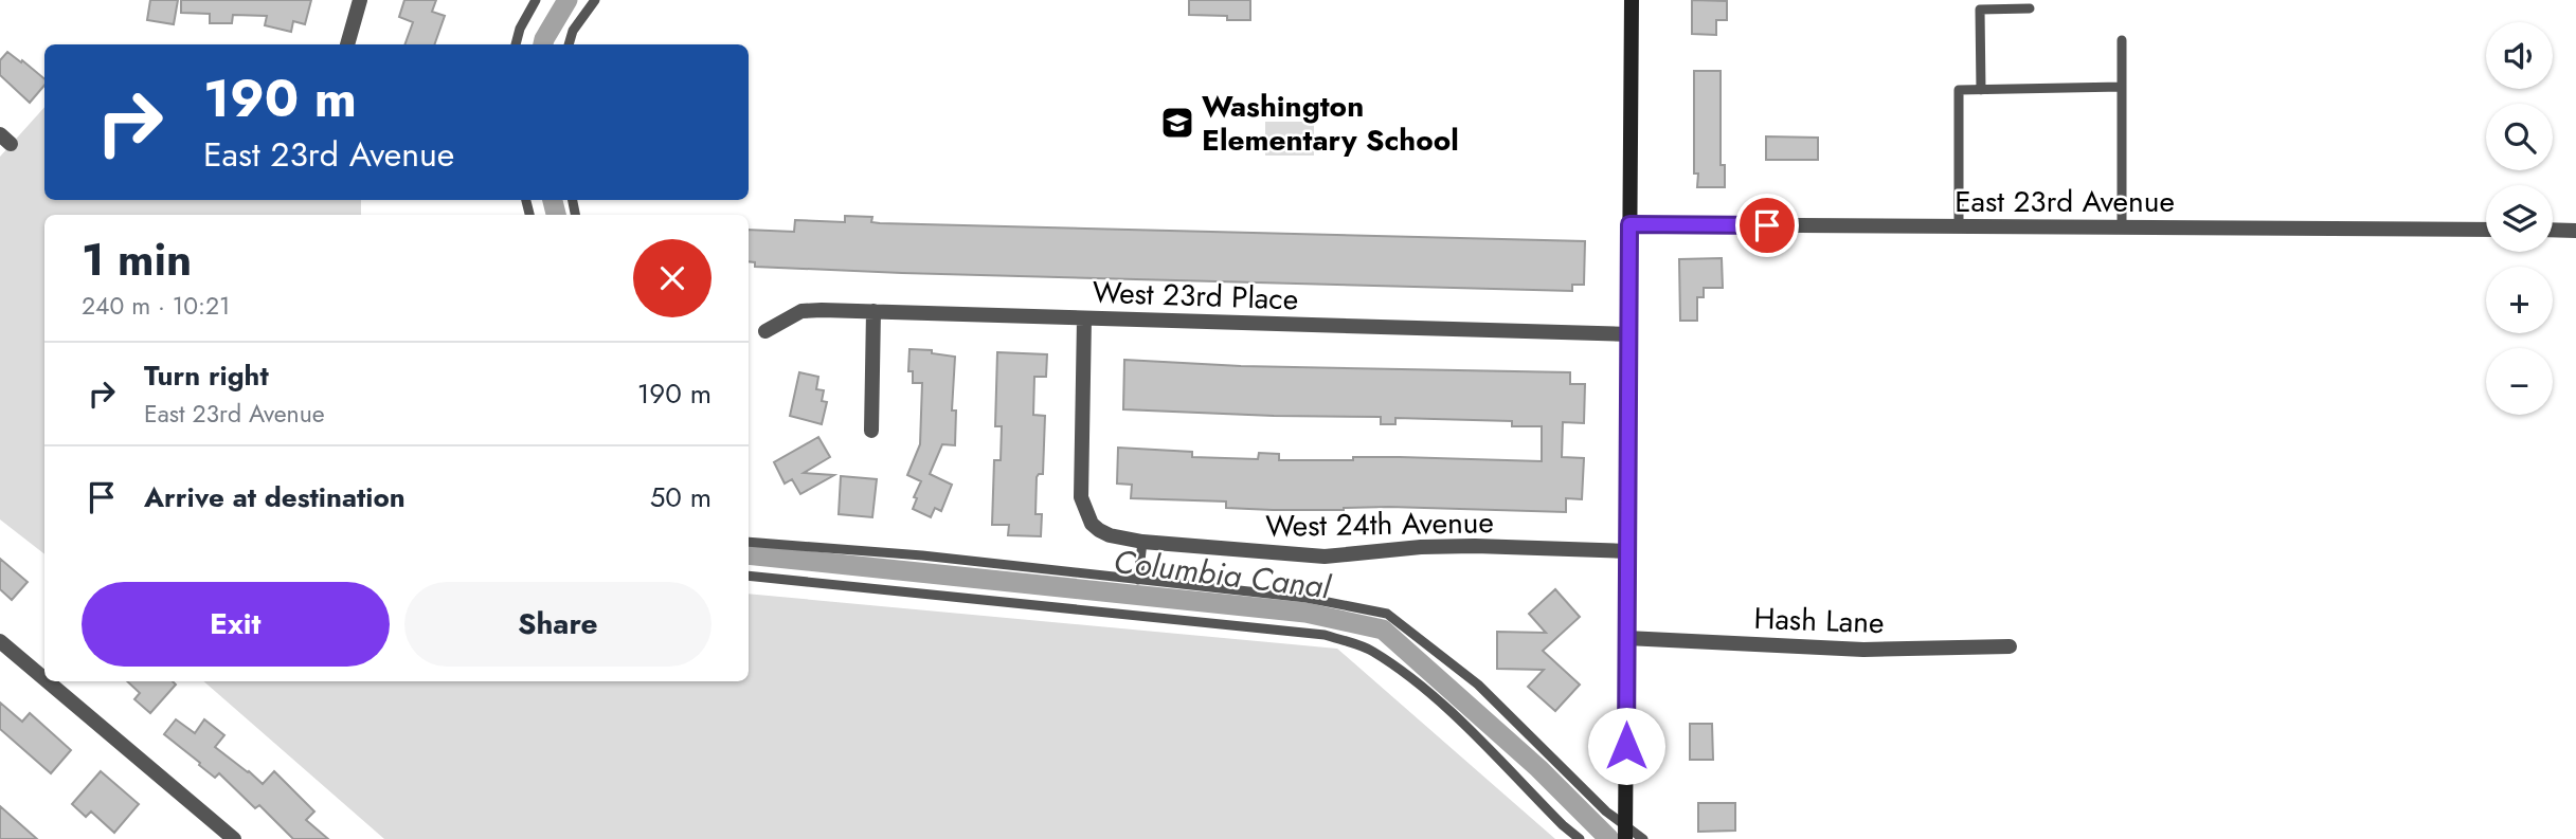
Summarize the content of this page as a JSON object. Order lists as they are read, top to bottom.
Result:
{
  "streets": {
    "street": [
      "East 23rd Avenue",
      "West 23rd Place",
      "West 24th Avenue",
      "Hash Lane"
    ]
  },
  "crossings": [
    ["West 23rd Place", "West 24th Avenue"]
  ],
  "water": ["Columbia Canal"],
  "places": {
    "school or university": ["Washington Elementary School"]
  },
  "page": {
    "map_buttons": ["+", "−"],
    "turn": ["190 m", "East 23rd Avenue"],
    "heading": ["1 min", "240 m · 10:21"],
    "list": [
      {
        "name": "Turn right",
        "note": "East 23rd Avenue",
        "value": "190 m"
      },
      {
        "name": "Arrive at destination",
        "value": "50 m"
      }
    ],
    "buttons": ["Exit", "Share"]
  }
}
